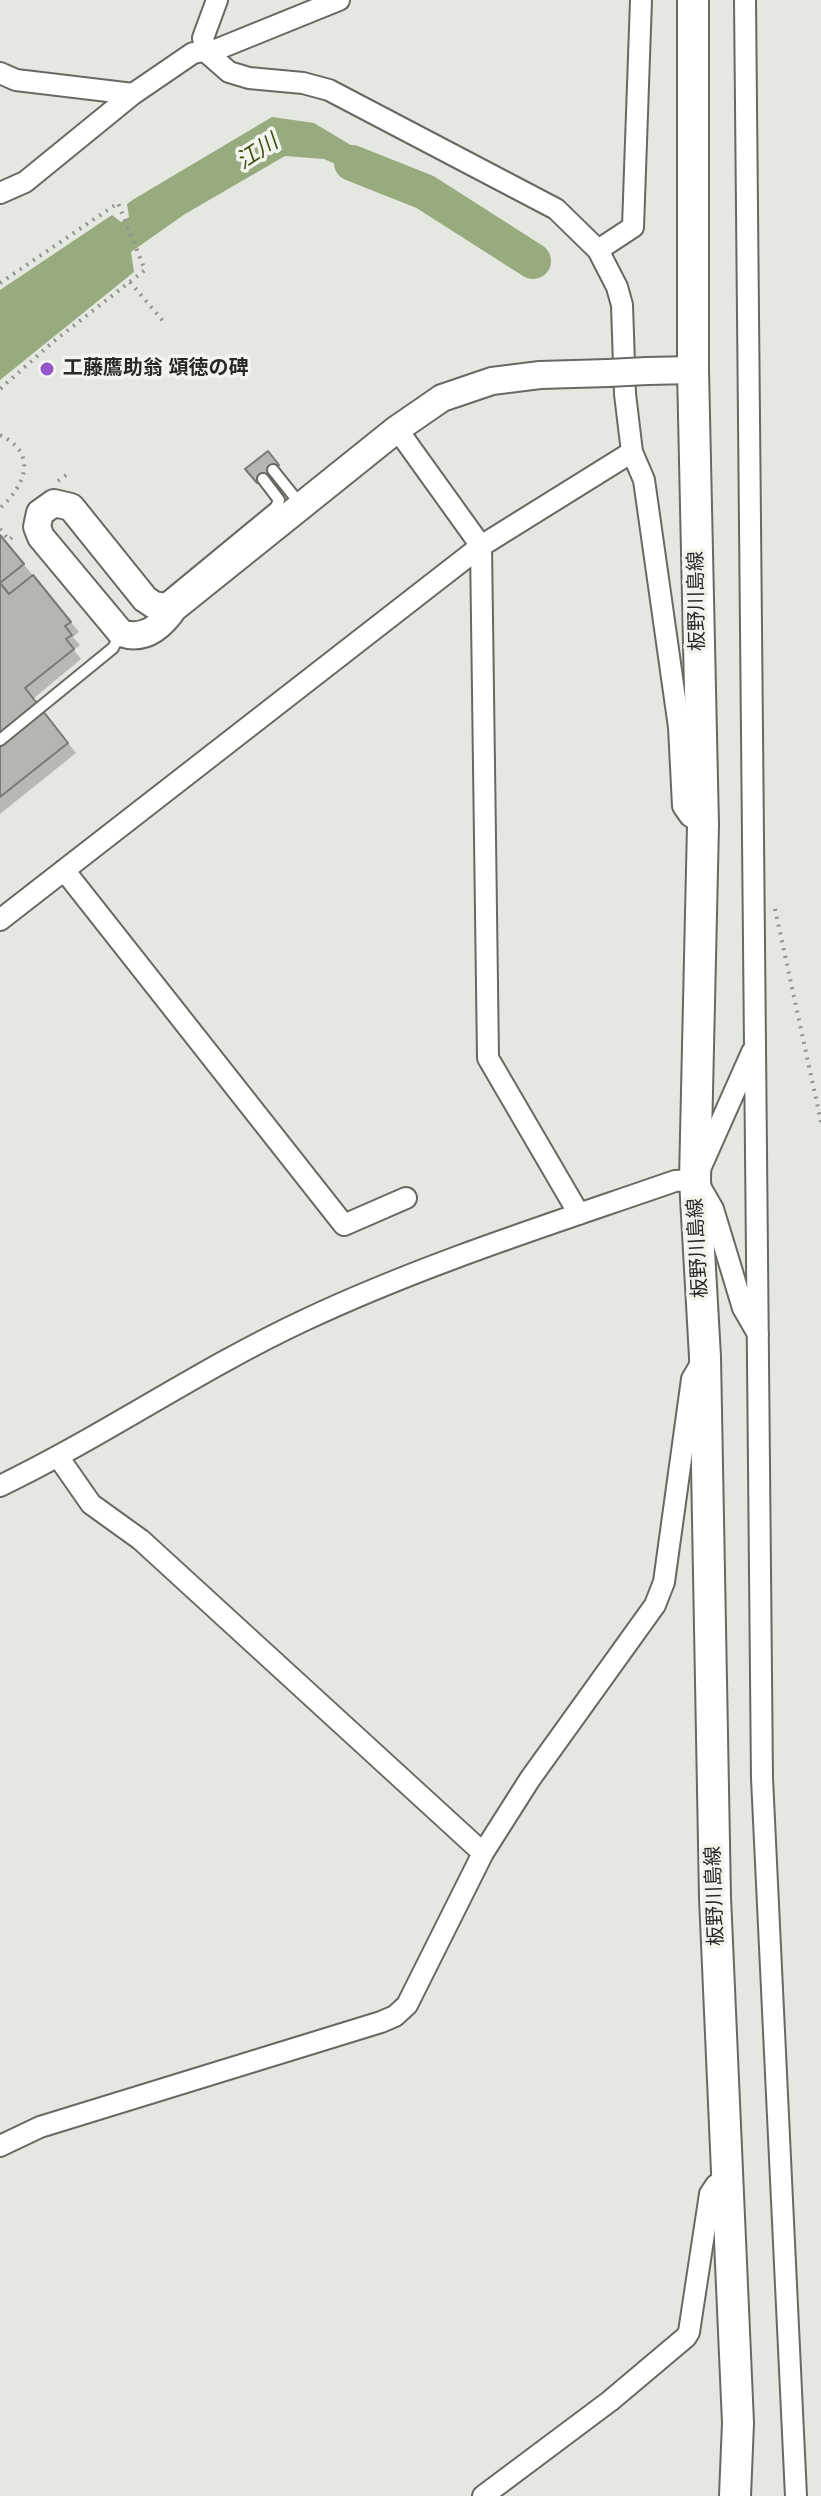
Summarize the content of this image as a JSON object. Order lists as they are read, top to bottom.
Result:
{
  "streets": {
    "main road": ["板野川島線"]
  },
  "water": ["江川"],
  "places": ["工藤鷹助翁 頌徳の碑"]
}
